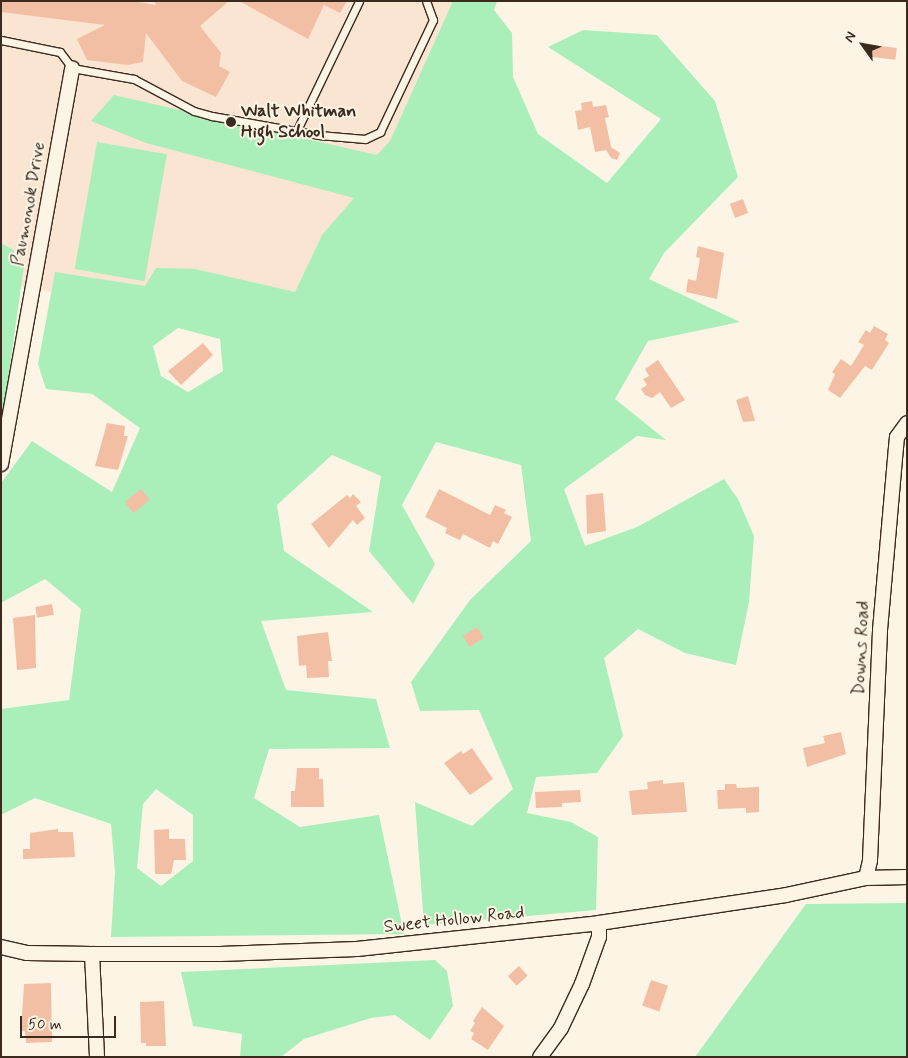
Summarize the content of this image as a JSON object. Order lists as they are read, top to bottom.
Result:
{
  "streets": {
    "street": ["Paumonok Drive", "Downs Road", "Sweet Hollow Road"]
  },
  "crossings": [
    ["Downs Road", "Sweet Hollow Road"]
  ],
  "places": ["Walt Whitman High School"],
  "scale_bar": "50 m",
  "north": "top left"
}
